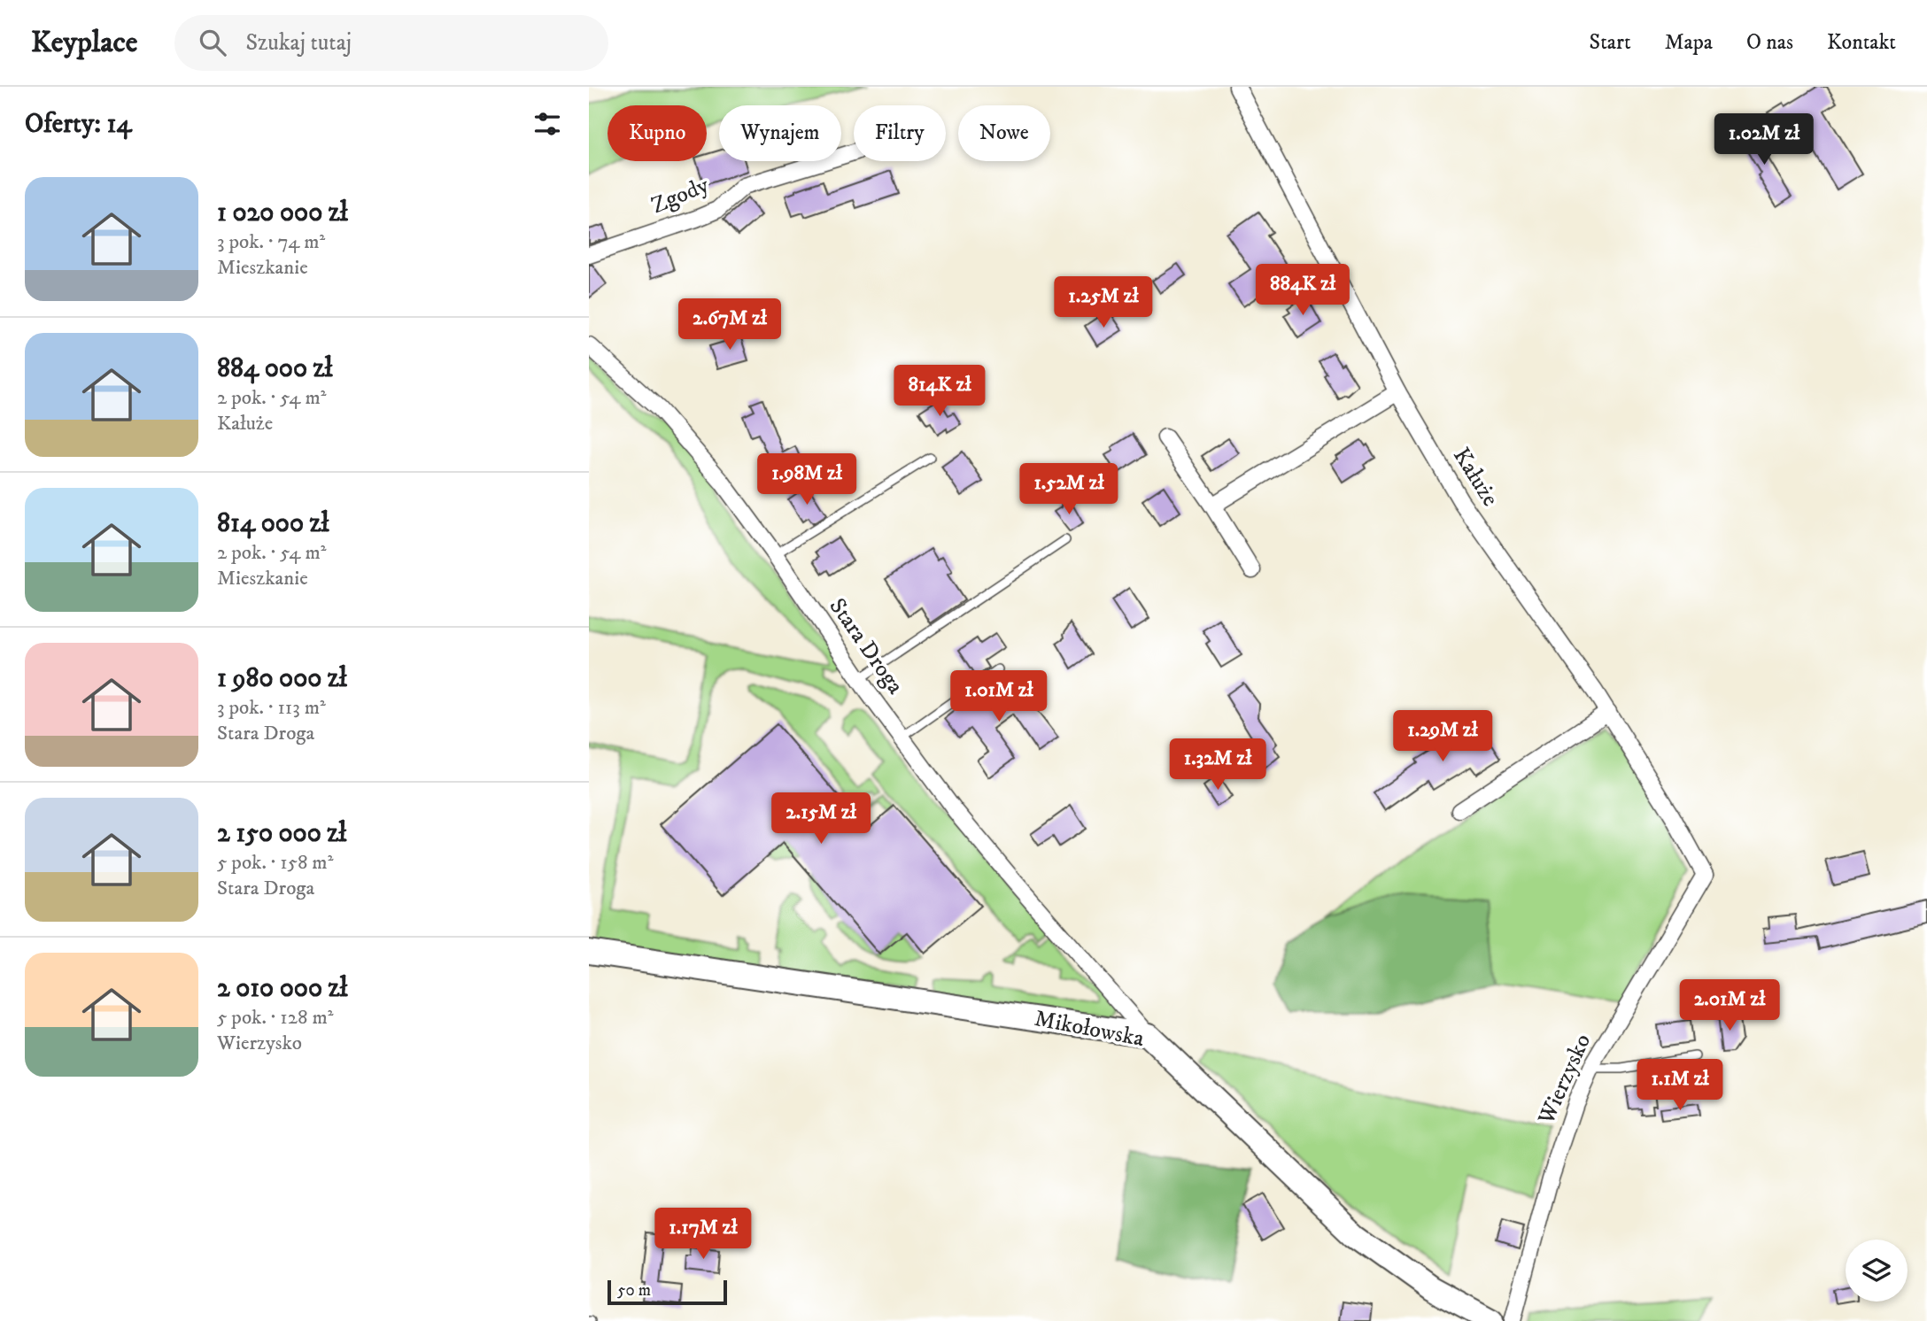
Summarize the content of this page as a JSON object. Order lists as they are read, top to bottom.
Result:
{
  "streets": {
    "street": [
      "Zgody",
      "Kałuże",
      "Stara Droga",
      "Mikołowska",
      "Wierzysko"
    ]
  },
  "crossings": [
    ["Kałuże", "Wierzysko"],
    ["Stara Droga", "Mikołowska"]
  ],
  "scale_bar": "50 m",
  "page": {
    "header": "Keyplace",
    "search": "Szukaj tutaj",
    "nav": [
      "Start",
      "Mapa",
      "O nas",
      "Kontakt"
    ],
    "heading": "Oferty: 14",
    "chip": [
      "Kupno",
      "Wynajem",
      "Filtry",
      "Nowe"
    ],
    "price": [
      "1.02M zł",
      "884K zł",
      "1.25M zł",
      "2.67M zł",
      "814K zł",
      "1.98M zł",
      "1.52M zł",
      "1.01M zł",
      "1.29M zł",
      "1.32M zł",
      "2.15M zł",
      "2.01M zł",
      "1.1M zł",
      "1.17M zł"
    ],
    "list": [
      {
        "name": "1 020 000 zł",
        "note": "3 pok. · 74 m² · Mieszkanie"
      },
      {
        "name": "884 000 zł",
        "note": "2 pok. · 54 m² · Kałuże"
      },
      {
        "name": "814 000 zł",
        "note": "2 pok. · 54 m² · Mieszkanie"
      },
      {
        "name": "1 980 000 zł",
        "note": "3 pok. · 113 m² · Stara Droga"
      },
      {
        "name": "2 150 000 zł",
        "note": "5 pok. · 158 m² · Stara Droga"
      },
      {
        "name": "2 010 000 zł",
        "note": "5 pok. · 128 m² · Wierzysko"
      }
    ],
    "scale": "50 m"
  }
}
